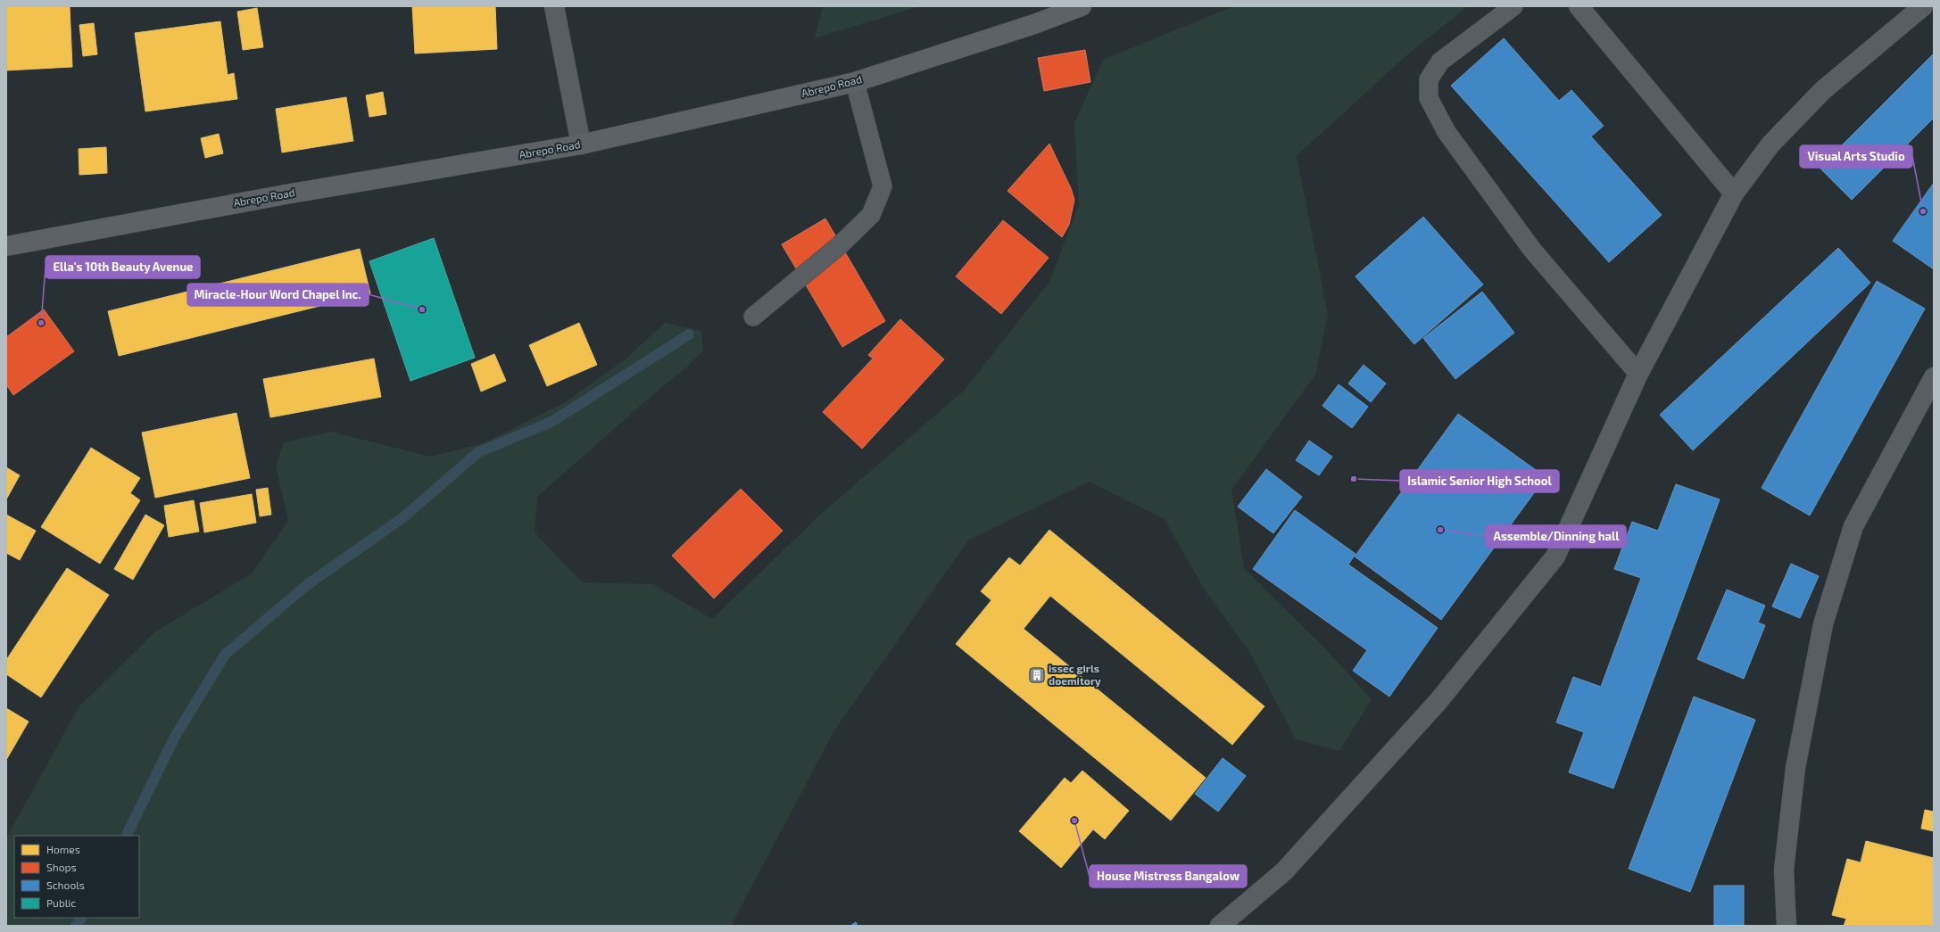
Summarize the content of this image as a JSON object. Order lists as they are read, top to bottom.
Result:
{
  "streets": {
    "main road": ["Abrepo Road"]
  },
  "places": {
    "other": [
      "Visual Arts Studio",
      "Miracle-Hour Word Chapel Inc.",
      "Ella's 10th Beauty Avenue",
      "Islamic Senior High School",
      "Assemble/Dinning hall",
      "House Mistress Bangalow"
    ],
    "building": ["issec girls doemitory"]
  },
  "legend": [
    "Homes",
    "Shops",
    "Schools",
    "Public"
  ]
}
